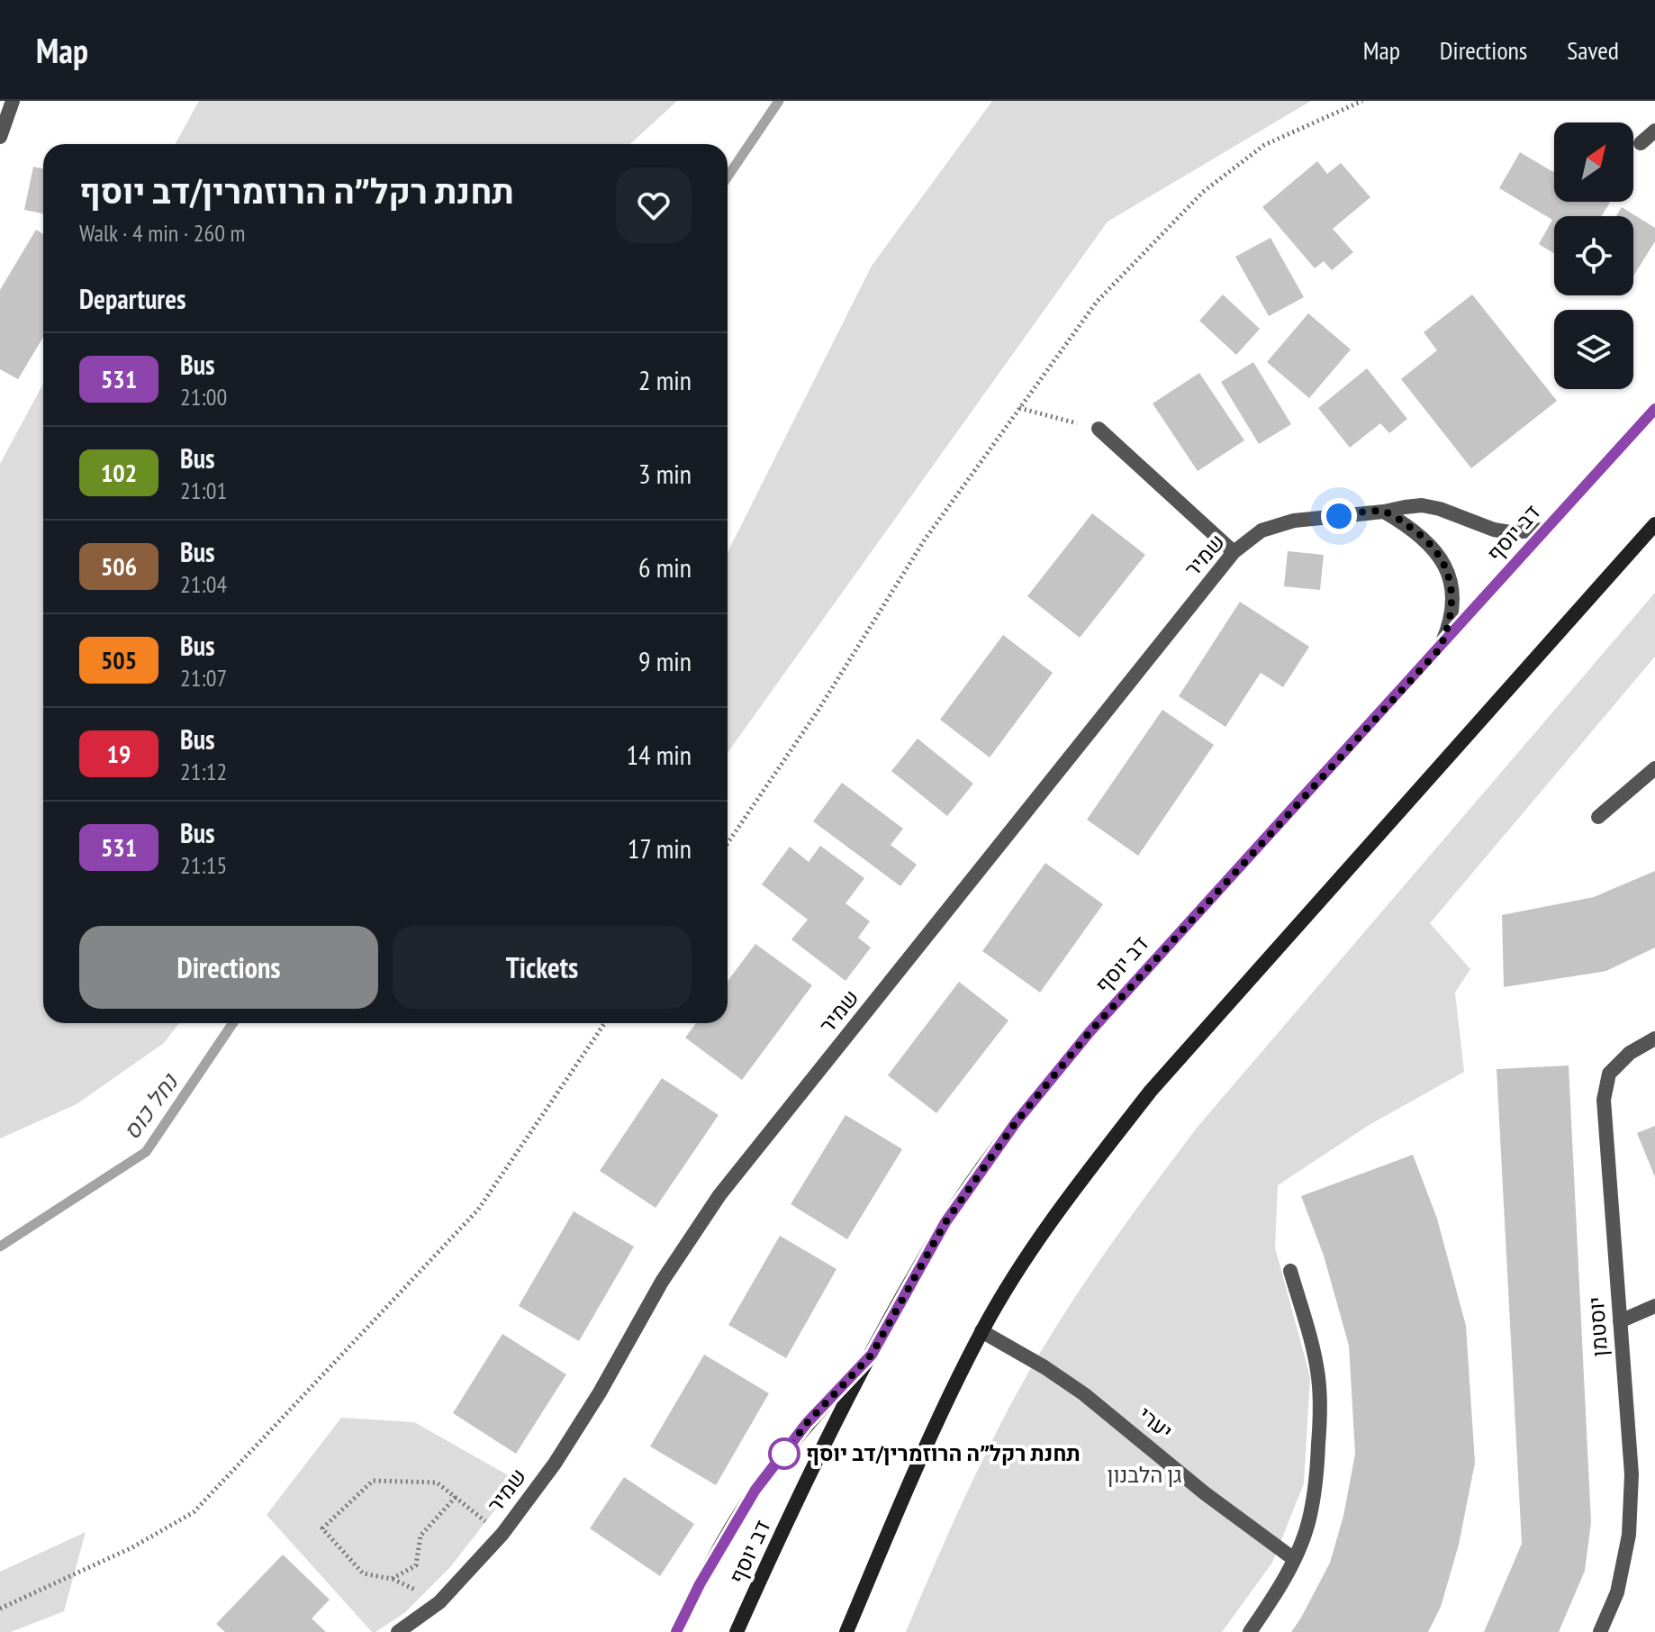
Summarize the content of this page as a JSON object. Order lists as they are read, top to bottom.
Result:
{
  "streets": {
    "main road": ["דב יוסף"],
    "street": ["שמיר", "יוסטמן", "יערי"]
  },
  "crossings": [
    ["דב יוסף", "שמיר"]
  ],
  "water": ["נחל כוס"],
  "parks": ["גן הלבנון"],
  "places": ["תחנת רקל״ה הרוזמרין/דב יוסף"],
  "lines": ["bus line 531"],
  "north": "top right",
  "page": {
    "header": "Map",
    "nav": ["Map", "Directions", "Saved"],
    "heading": [
      ["תחנת רקל״ה הרוזמרין/דב יוסף", "Walk · 4 min · 260 m"],
      "Departures"
    ],
    "list": [
      {
        "mark": "531",
        "name": "Bus",
        "note": "21:00",
        "value": "2 min"
      },
      {
        "mark": "102",
        "name": "Bus",
        "note": "21:01",
        "value": "3 min"
      },
      {
        "mark": "506",
        "name": "Bus",
        "note": "21:04",
        "value": "6 min"
      },
      {
        "mark": "505",
        "name": "Bus",
        "note": "21:07",
        "value": "9 min"
      },
      {
        "mark": "19",
        "name": "Bus",
        "note": "21:12",
        "value": "14 min"
      },
      {
        "mark": "531",
        "name": "Bus",
        "note": "21:15",
        "value": "17 min"
      }
    ],
    "buttons": ["Directions", "Tickets"]
  }
}
